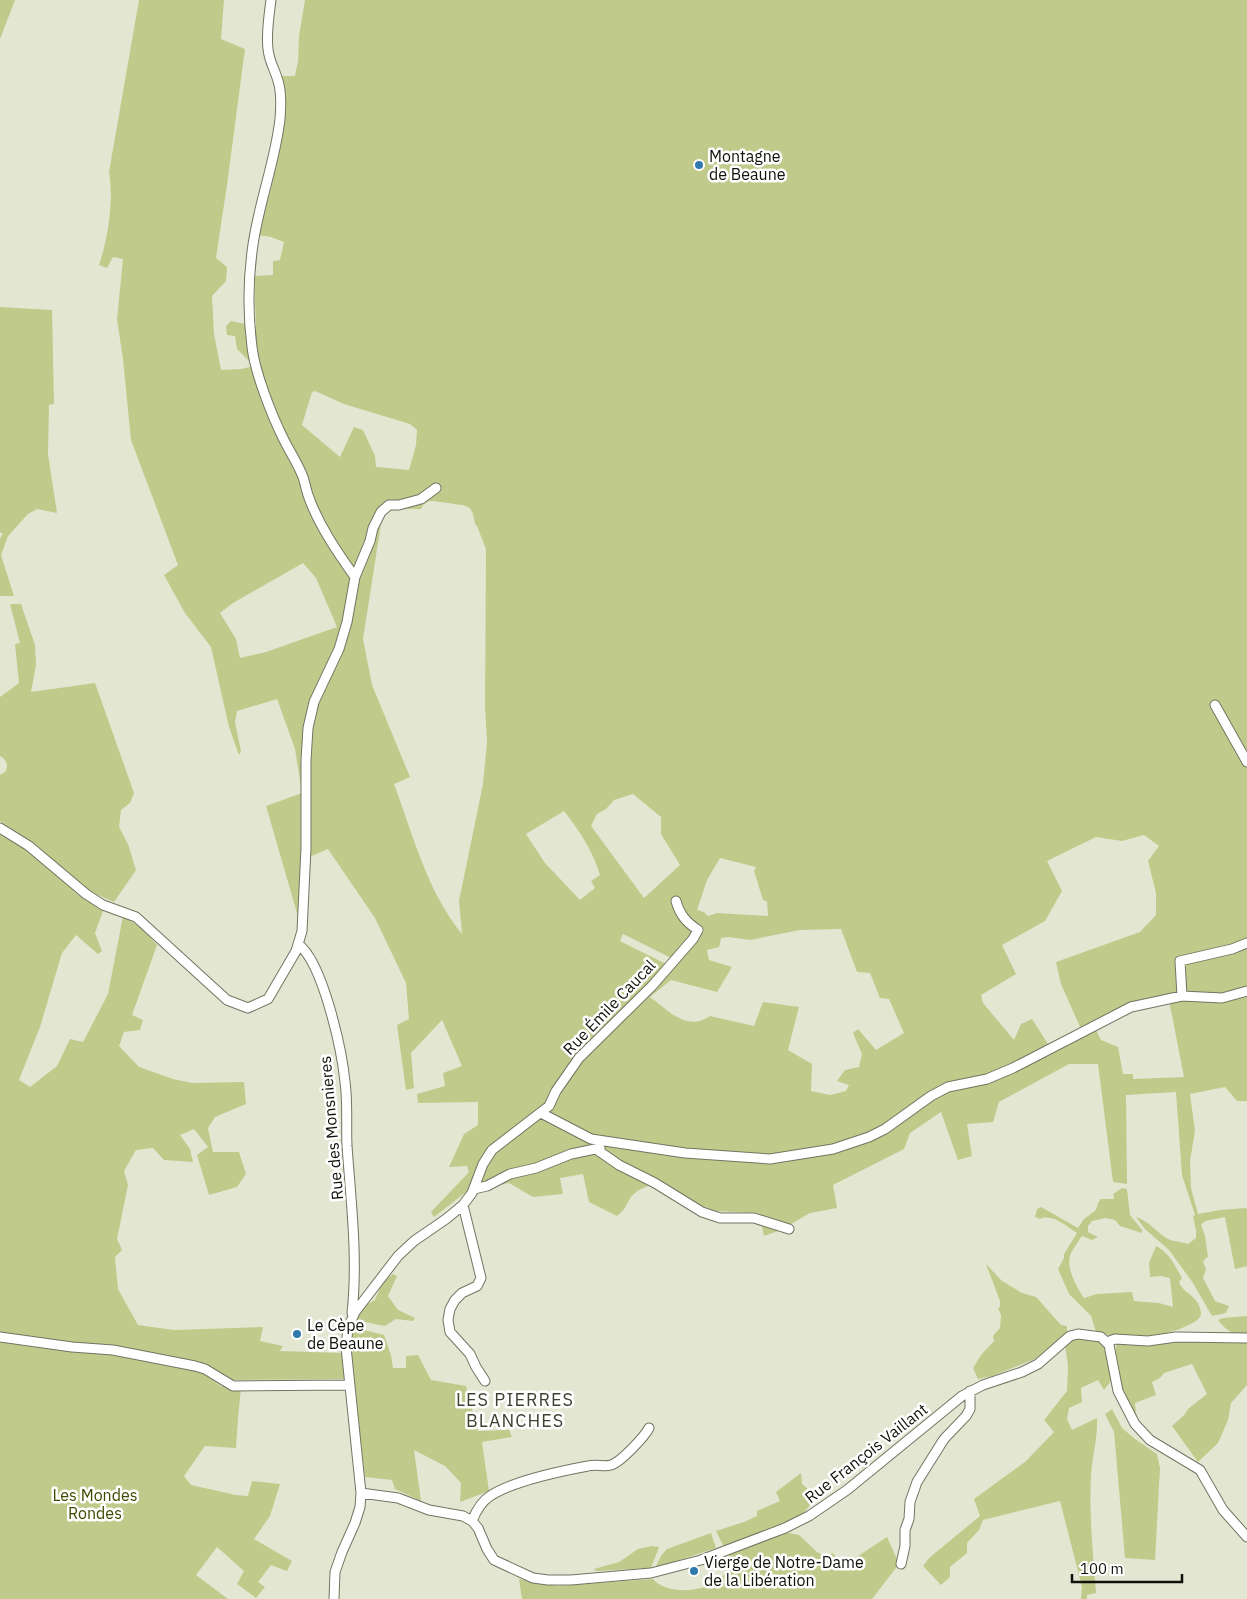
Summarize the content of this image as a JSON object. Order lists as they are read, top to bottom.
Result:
{
  "streets": {
    "street": ["Rue Émile Caucal", "Rue des Monsnieres", "Rue François Vaillant"]
  },
  "crossings": [
    ["Rue Émile Caucal", "Rue des Monsnieres"]
  ],
  "districts": ["LES PIERRES BLANCHES"],
  "parks": ["Les Mondes Rondes"],
  "places": ["Montagne de Beaune", "Le Cèpe de Beaune", "Vierge de Notre-Dame de la Libération"],
  "scale_bar": "100 m"
}
